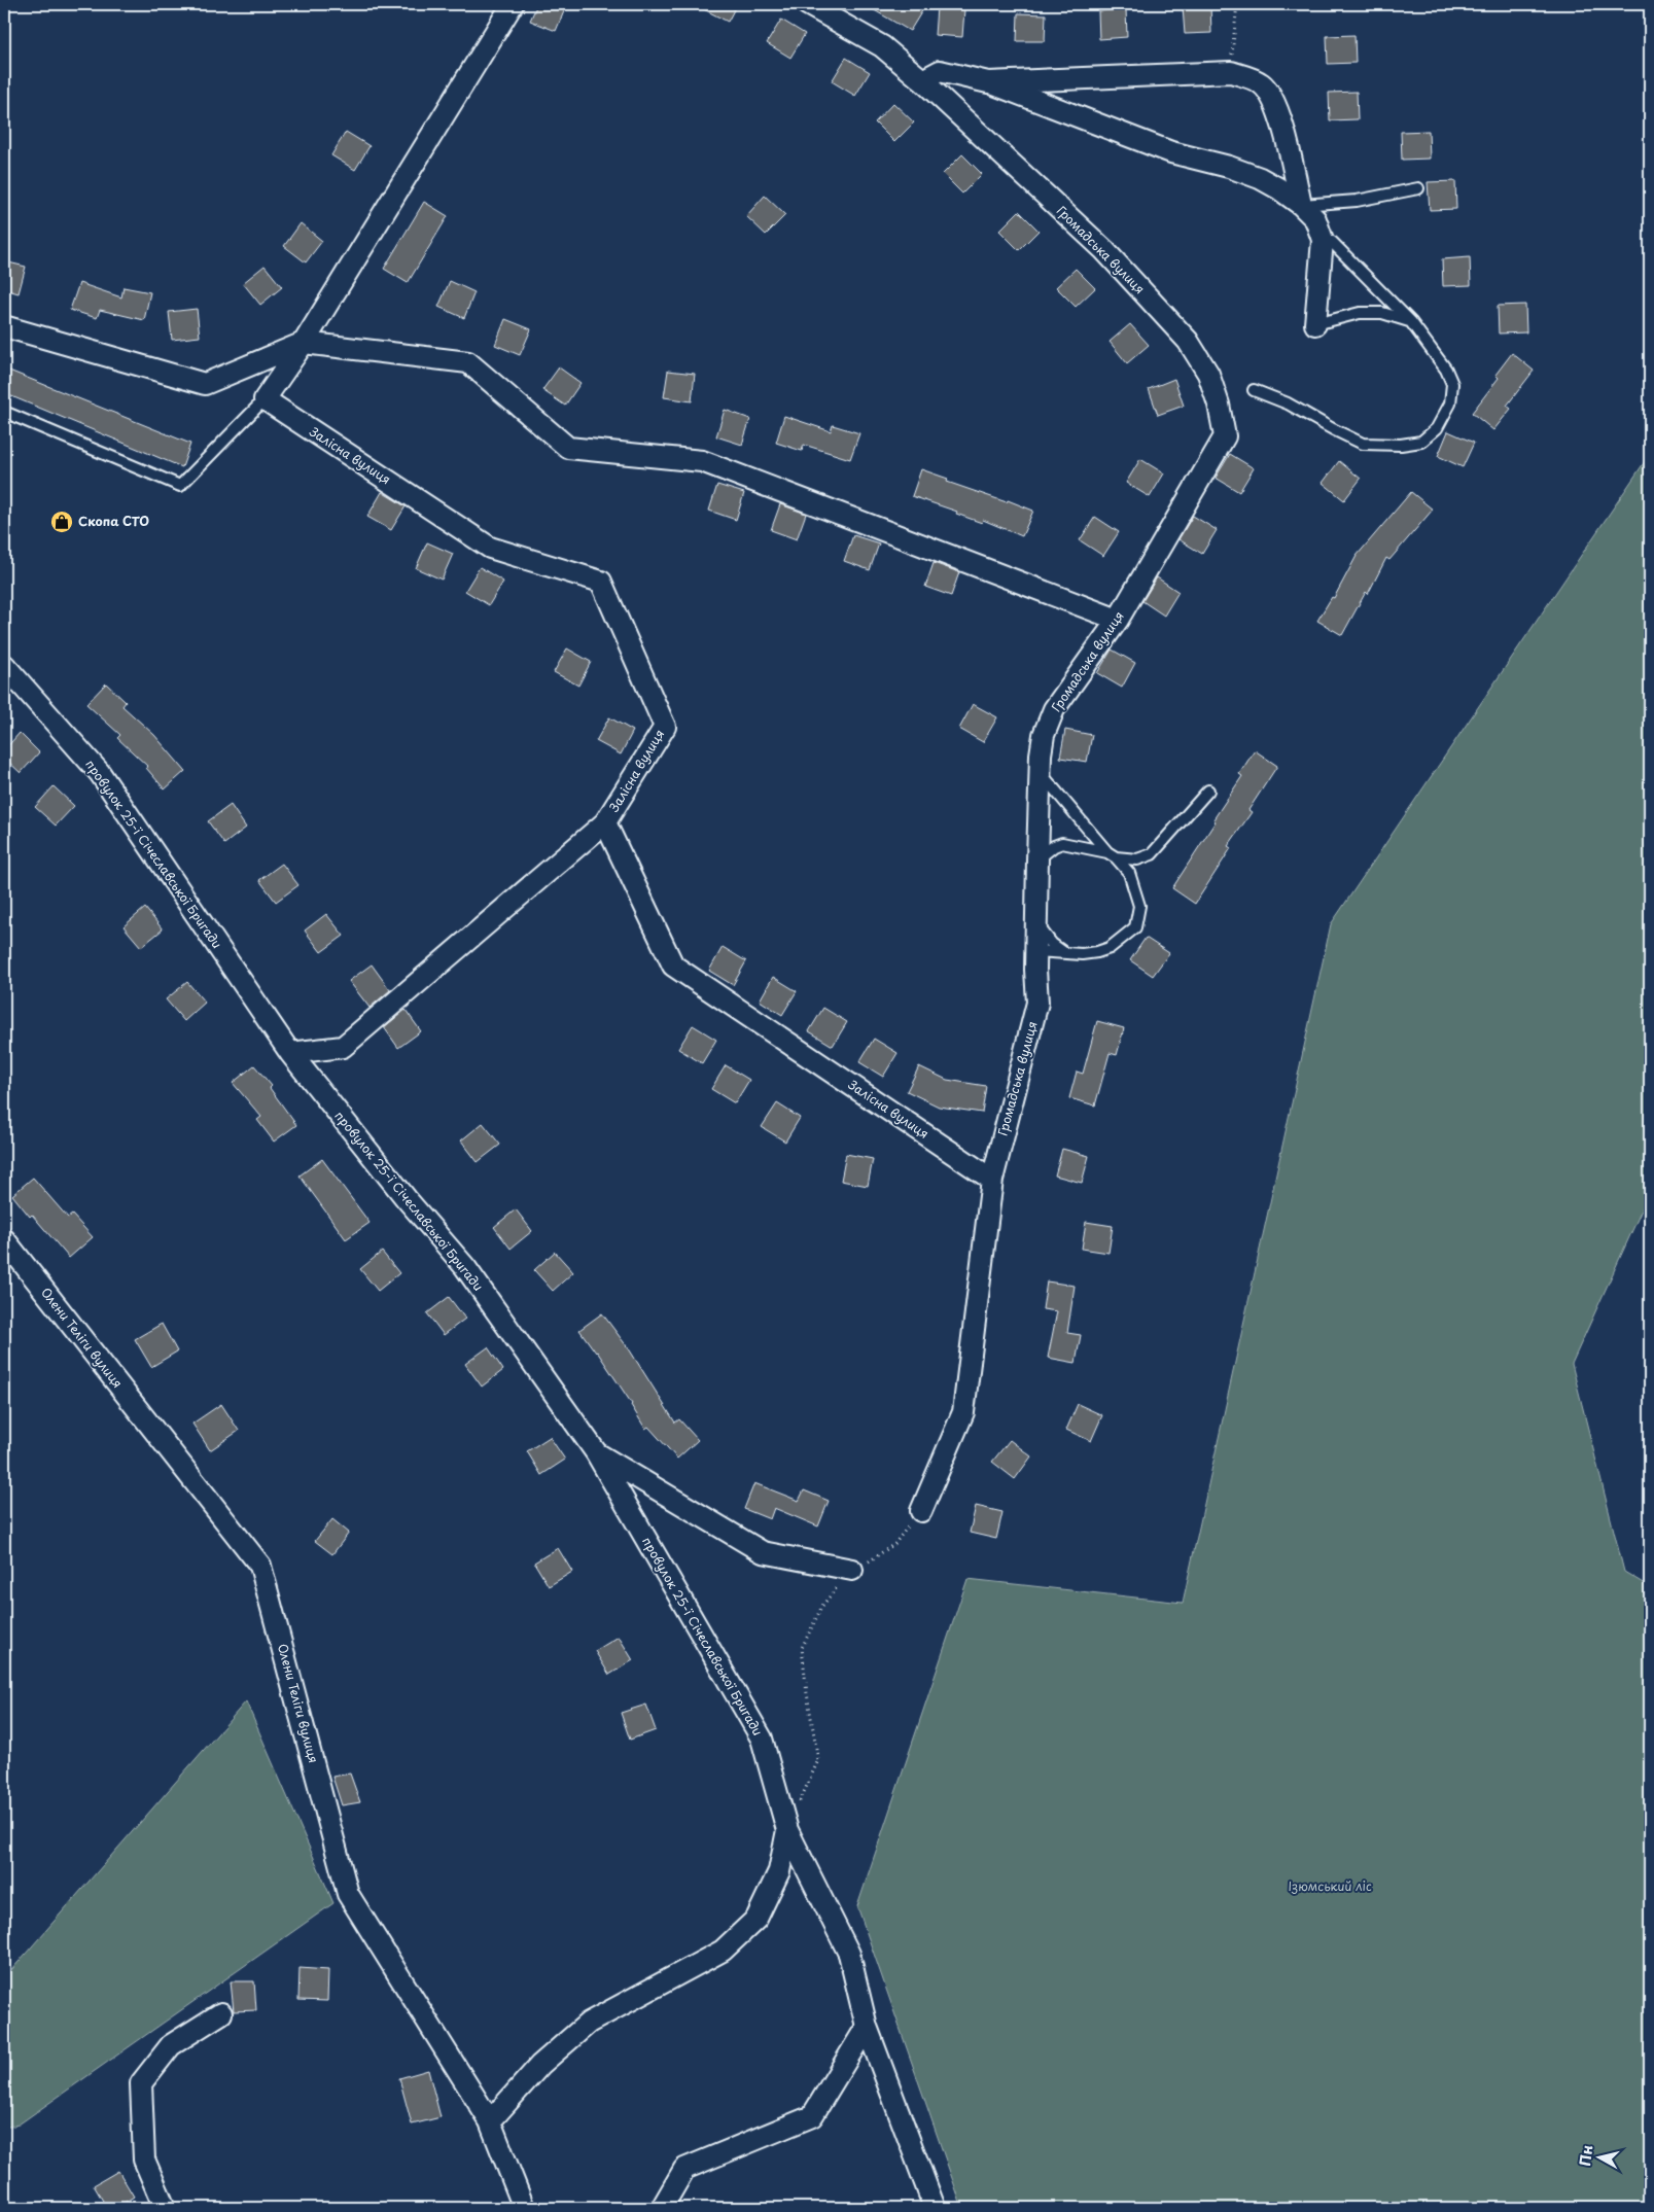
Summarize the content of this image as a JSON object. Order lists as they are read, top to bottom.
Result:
{
  "streets": {
    "street": [
      "Громадська вулиця",
      "Залісна вулиця",
      "провулок 25-ї Січеславської Бригади",
      "Олени Теліги вулиця"
    ]
  },
  "crossings": [
    ["Громадська вулиця", "Залісна вулиця"]
  ],
  "parks": ["Ізюмський ліс"],
  "places": {
    "shop": ["Скопа СТО"]
  },
  "north": "left"
}
